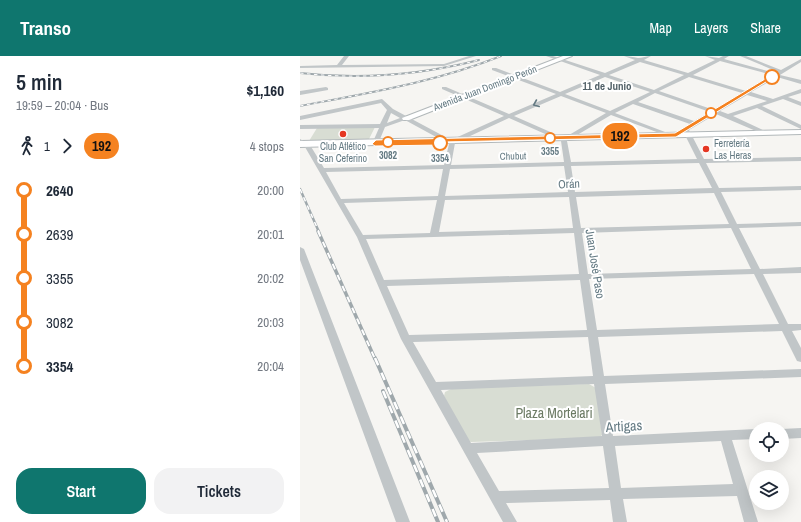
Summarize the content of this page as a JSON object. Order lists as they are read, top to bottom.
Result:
{
  "streets": {
    "main road": ["Avenida Juan Domingo Perón"],
    "street": [
      "Chubut",
      "Orán",
      "Juan José Paso",
      "Artigas"
    ]
  },
  "crossings": [
    ["Chubut", "Juan José Paso"],
    ["Orán", "Juan José Paso"],
    ["Juan José Paso", "Artigas"]
  ],
  "districts": ["11 de Junio"],
  "parks": ["Plaza Mortelari"],
  "places": [
    "Club Atlético San Ceferino",
    "3355",
    "3082",
    "3354",
    "Ferretería Las Heras"
  ],
  "lines": ["bus line 192"],
  "page": {
    "header": "Transo",
    "nav": ["Map", "Layers", "Share"],
    "heading": ["5 min", "19:59 – 20:04 · Bus", "$1,160"],
    "on_map": "192",
    "legs": ["1", "192", "4 stops"],
    "list": [
      {
        "name": "2640",
        "value": "20:00"
      },
      {
        "name": "2639",
        "value": "20:01"
      },
      {
        "name": "3355",
        "value": "20:02"
      },
      {
        "name": "3082",
        "value": "20:03"
      },
      {
        "name": "3354",
        "value": "20:04"
      }
    ],
    "buttons": ["Start", "Tickets"]
  }
}
